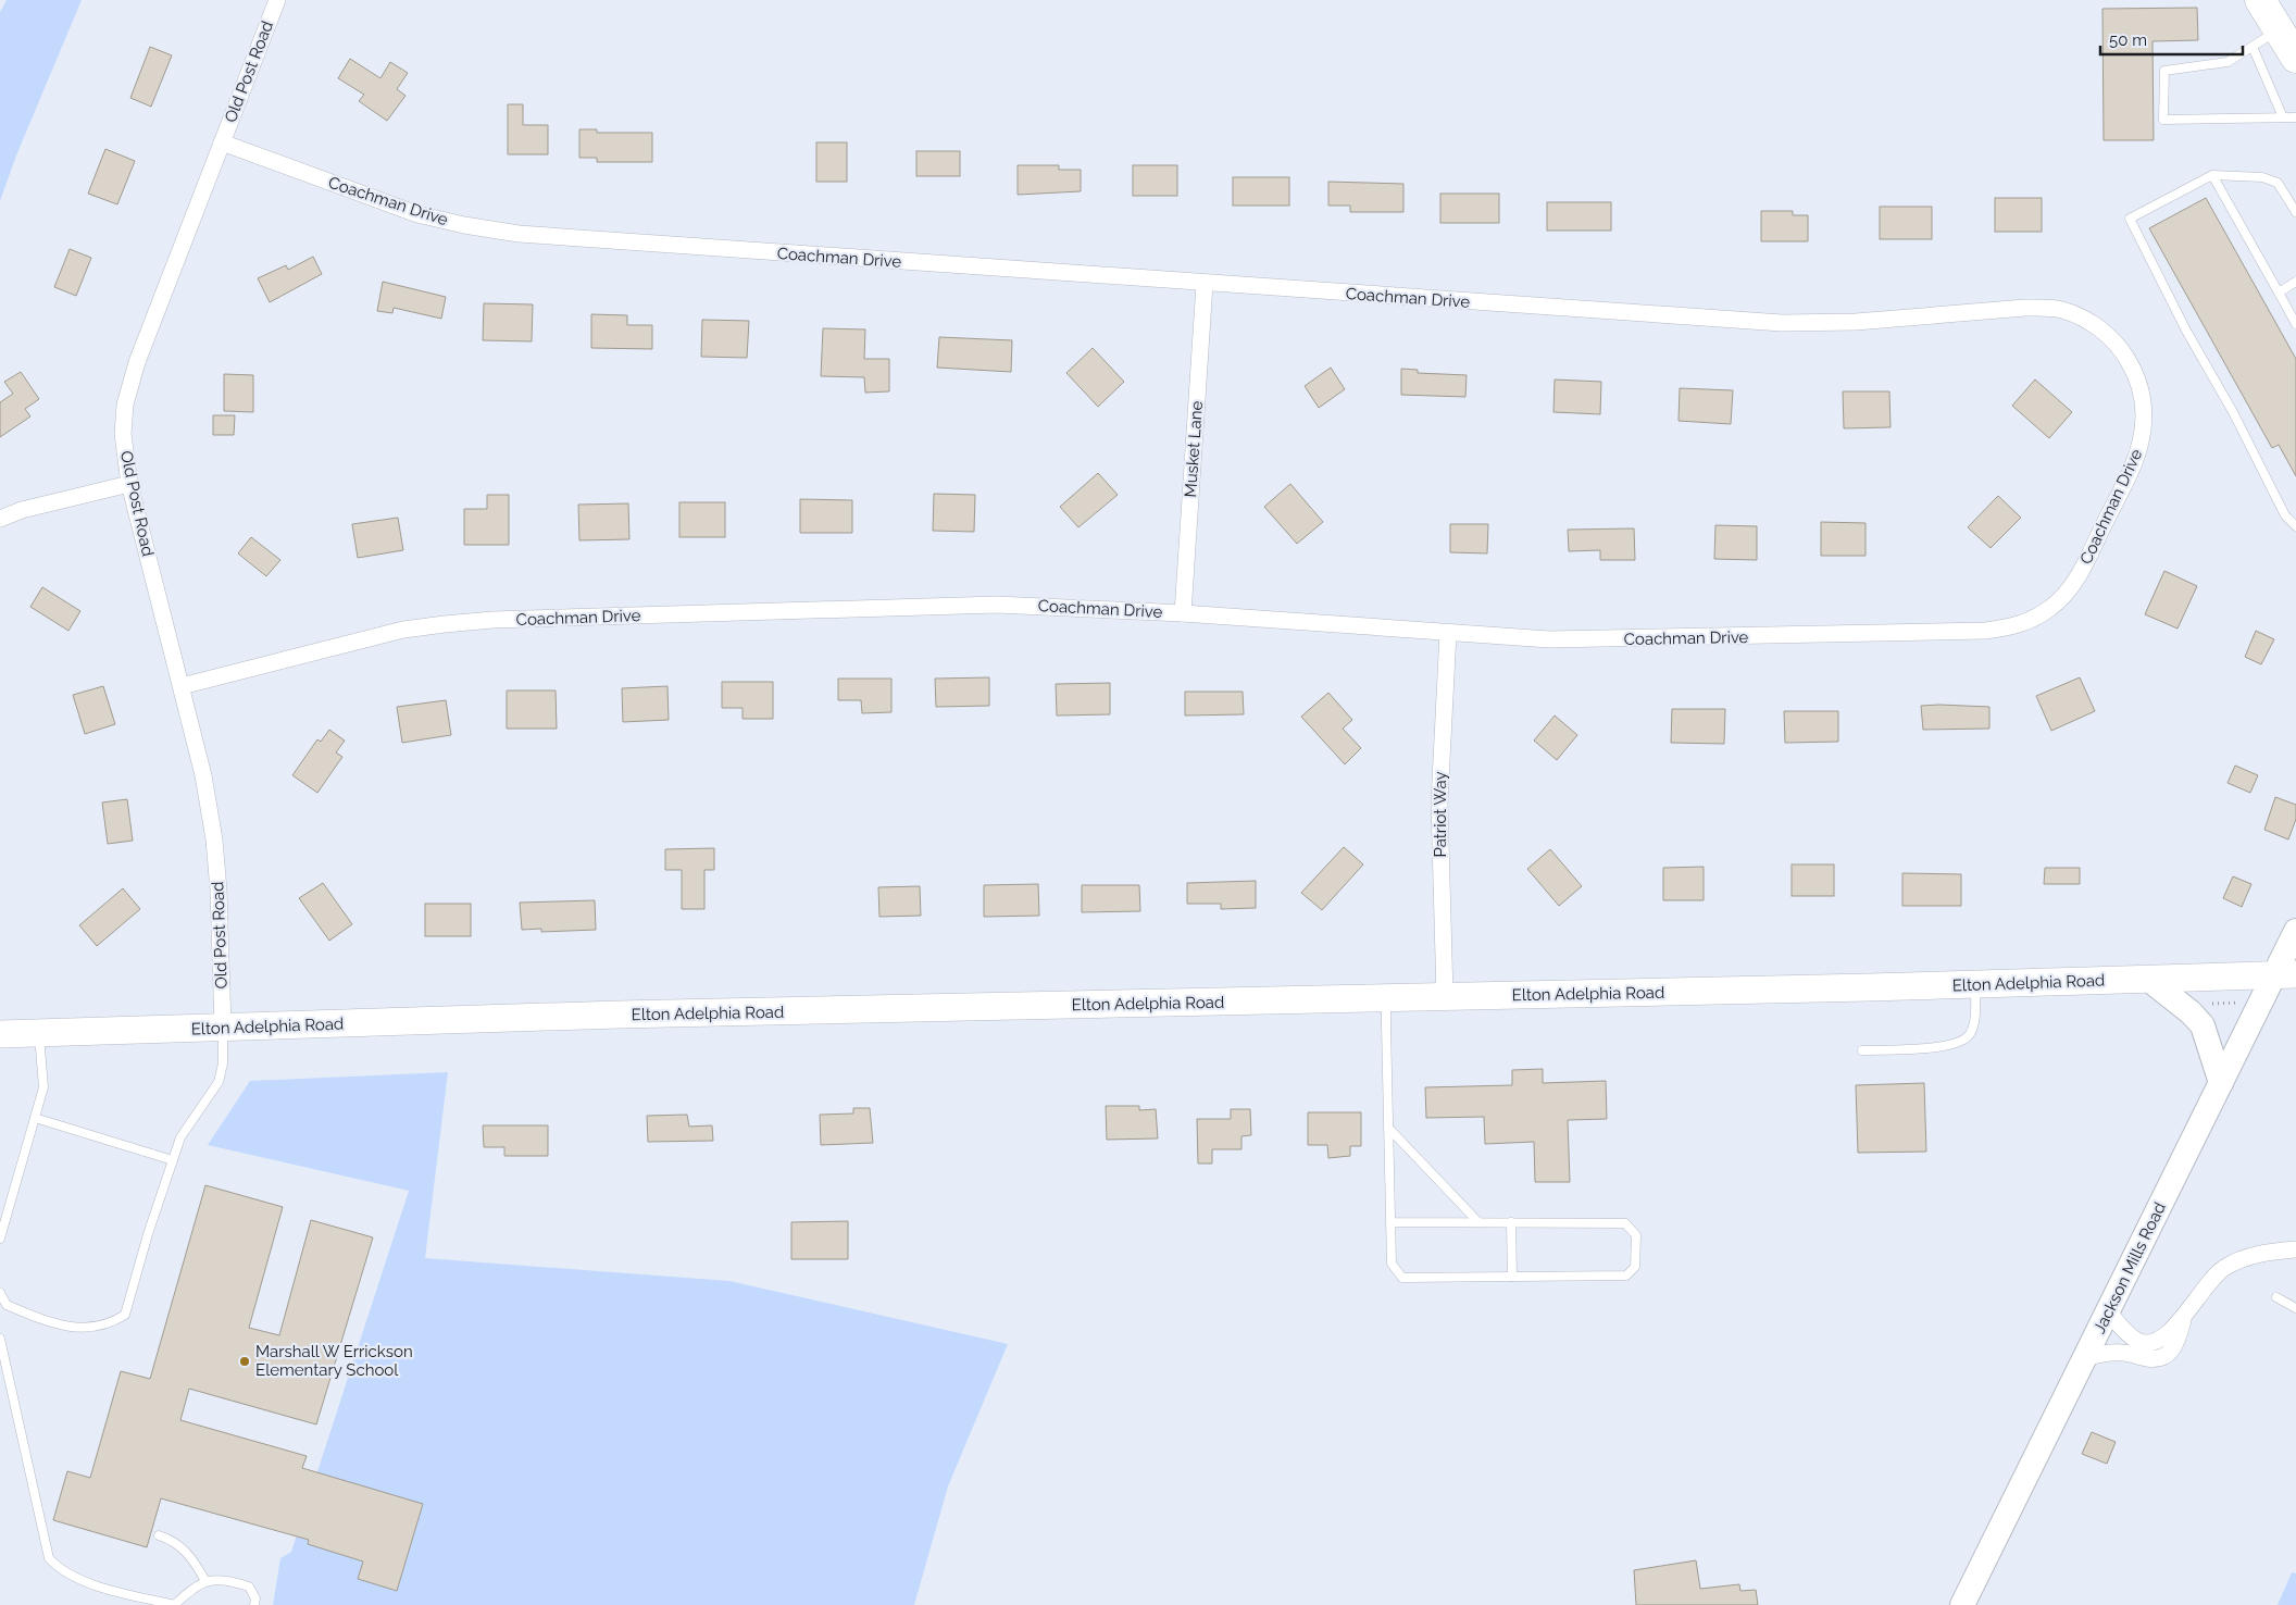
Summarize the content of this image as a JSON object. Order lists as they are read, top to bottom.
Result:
{
  "streets": {
    "main road": ["Elton Adelphia Road", "Jackson Mills Road"],
    "street": [
      "Old Post Road",
      "Coachman Drive",
      "Musket Lane",
      "Patriot Way"
    ]
  },
  "crossings": [
    ["Old Post Road", "Coachman Drive"],
    ["Old Post Road", "Elton Adelphia Road"],
    ["Coachman Drive", "Musket Lane"],
    ["Coachman Drive", "Patriot Way"],
    ["Patriot Way", "Elton Adelphia Road"],
    ["Elton Adelphia Road", "Jackson Mills Road"]
  ],
  "places": ["Marshall W Errickson Elementary School"],
  "scale_bar": "50 m"
}
